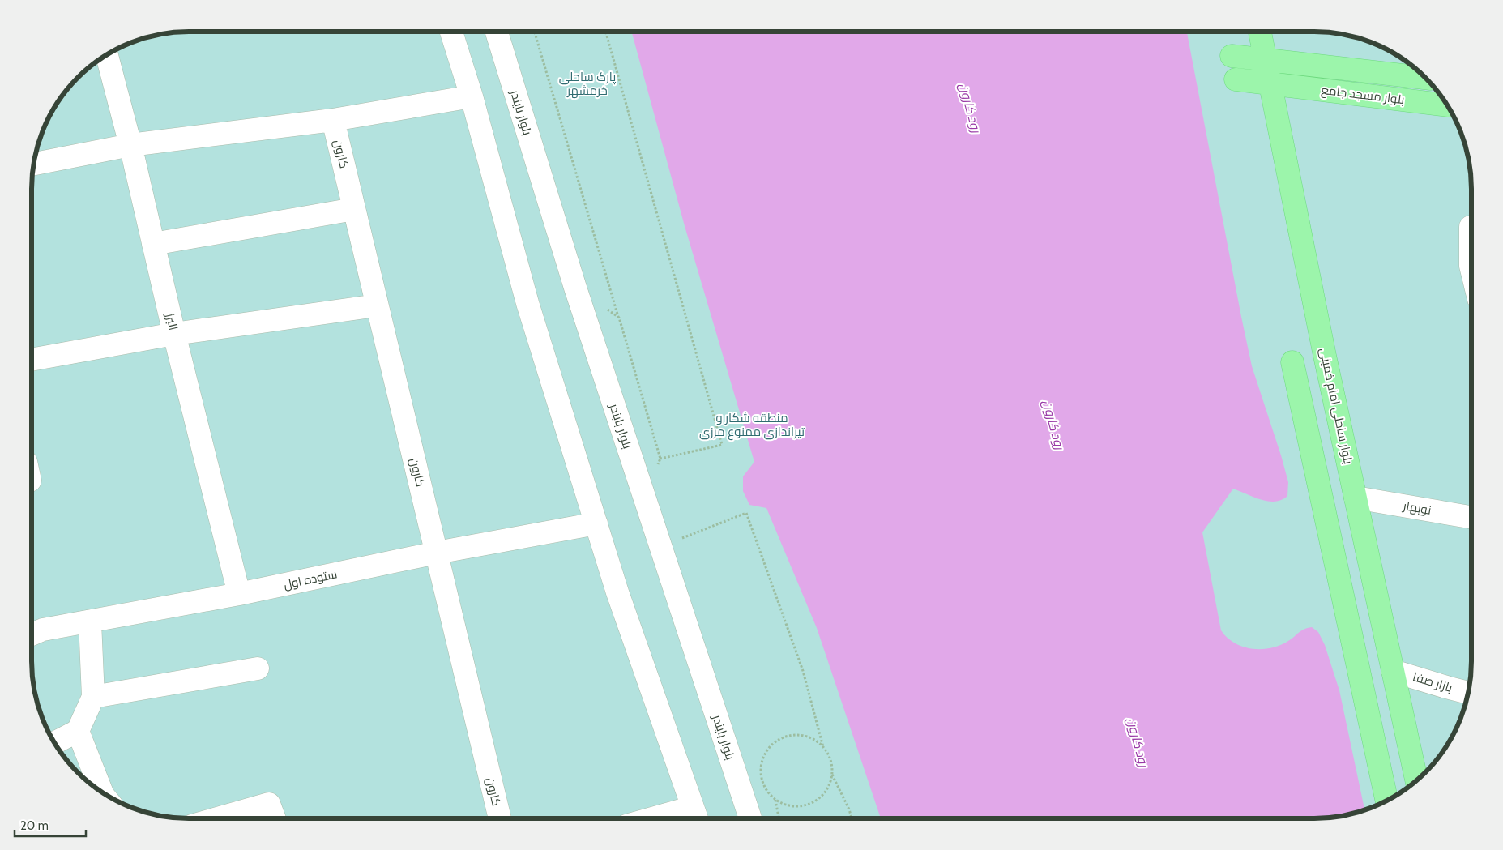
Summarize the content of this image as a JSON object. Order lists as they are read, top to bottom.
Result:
{
  "streets": {
    "main road": ["بلوار مسجد جامع", "بلوار ساحلی امام خمینی"],
    "street": [
      "بلوار بایندر",
      "کارون",
      "البرز",
      "نوبهار",
      "ستوده اول",
      "بازار صفا"
    ]
  },
  "crossings": [
    ["بلوار مسجد جامع", "بلوار ساحلی امام خمینی"],
    ["کارون", "ستوده اول"],
    ["البرز", "ستوده اول"],
    ["بلوار ساحلی امام خمینی", "نوبهار"],
    ["بلوار ساحلی امام خمینی", "بازار صفا"]
  ],
  "water": ["رود کارون"],
  "parks": ["پارک ساحلی خرمشهر", "منطقه شکار و تیراندازی ممنوع مرزی"],
  "scale_bar": "20 m"
}
